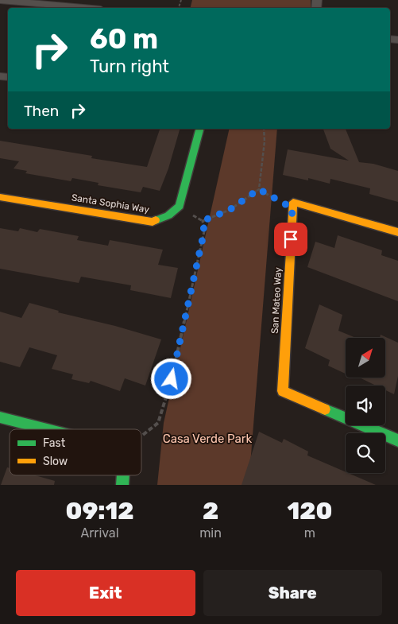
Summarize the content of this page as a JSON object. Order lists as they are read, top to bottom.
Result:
{
  "streets": {
    "street": ["Santa Sophia Way", "San Mateo Way"]
  },
  "parks": ["Casa Verde Park"],
  "legend": ["Fast", "Slow"],
  "north": "top right",
  "page": {
    "turn": ["60 m", "Turn right"],
    "then": "Then",
    "eta": [
      "09:12",
      "Arrival",
      "2",
      "min",
      "120",
      "m"
    ],
    "buttons": ["Exit", "Share"]
  }
}
